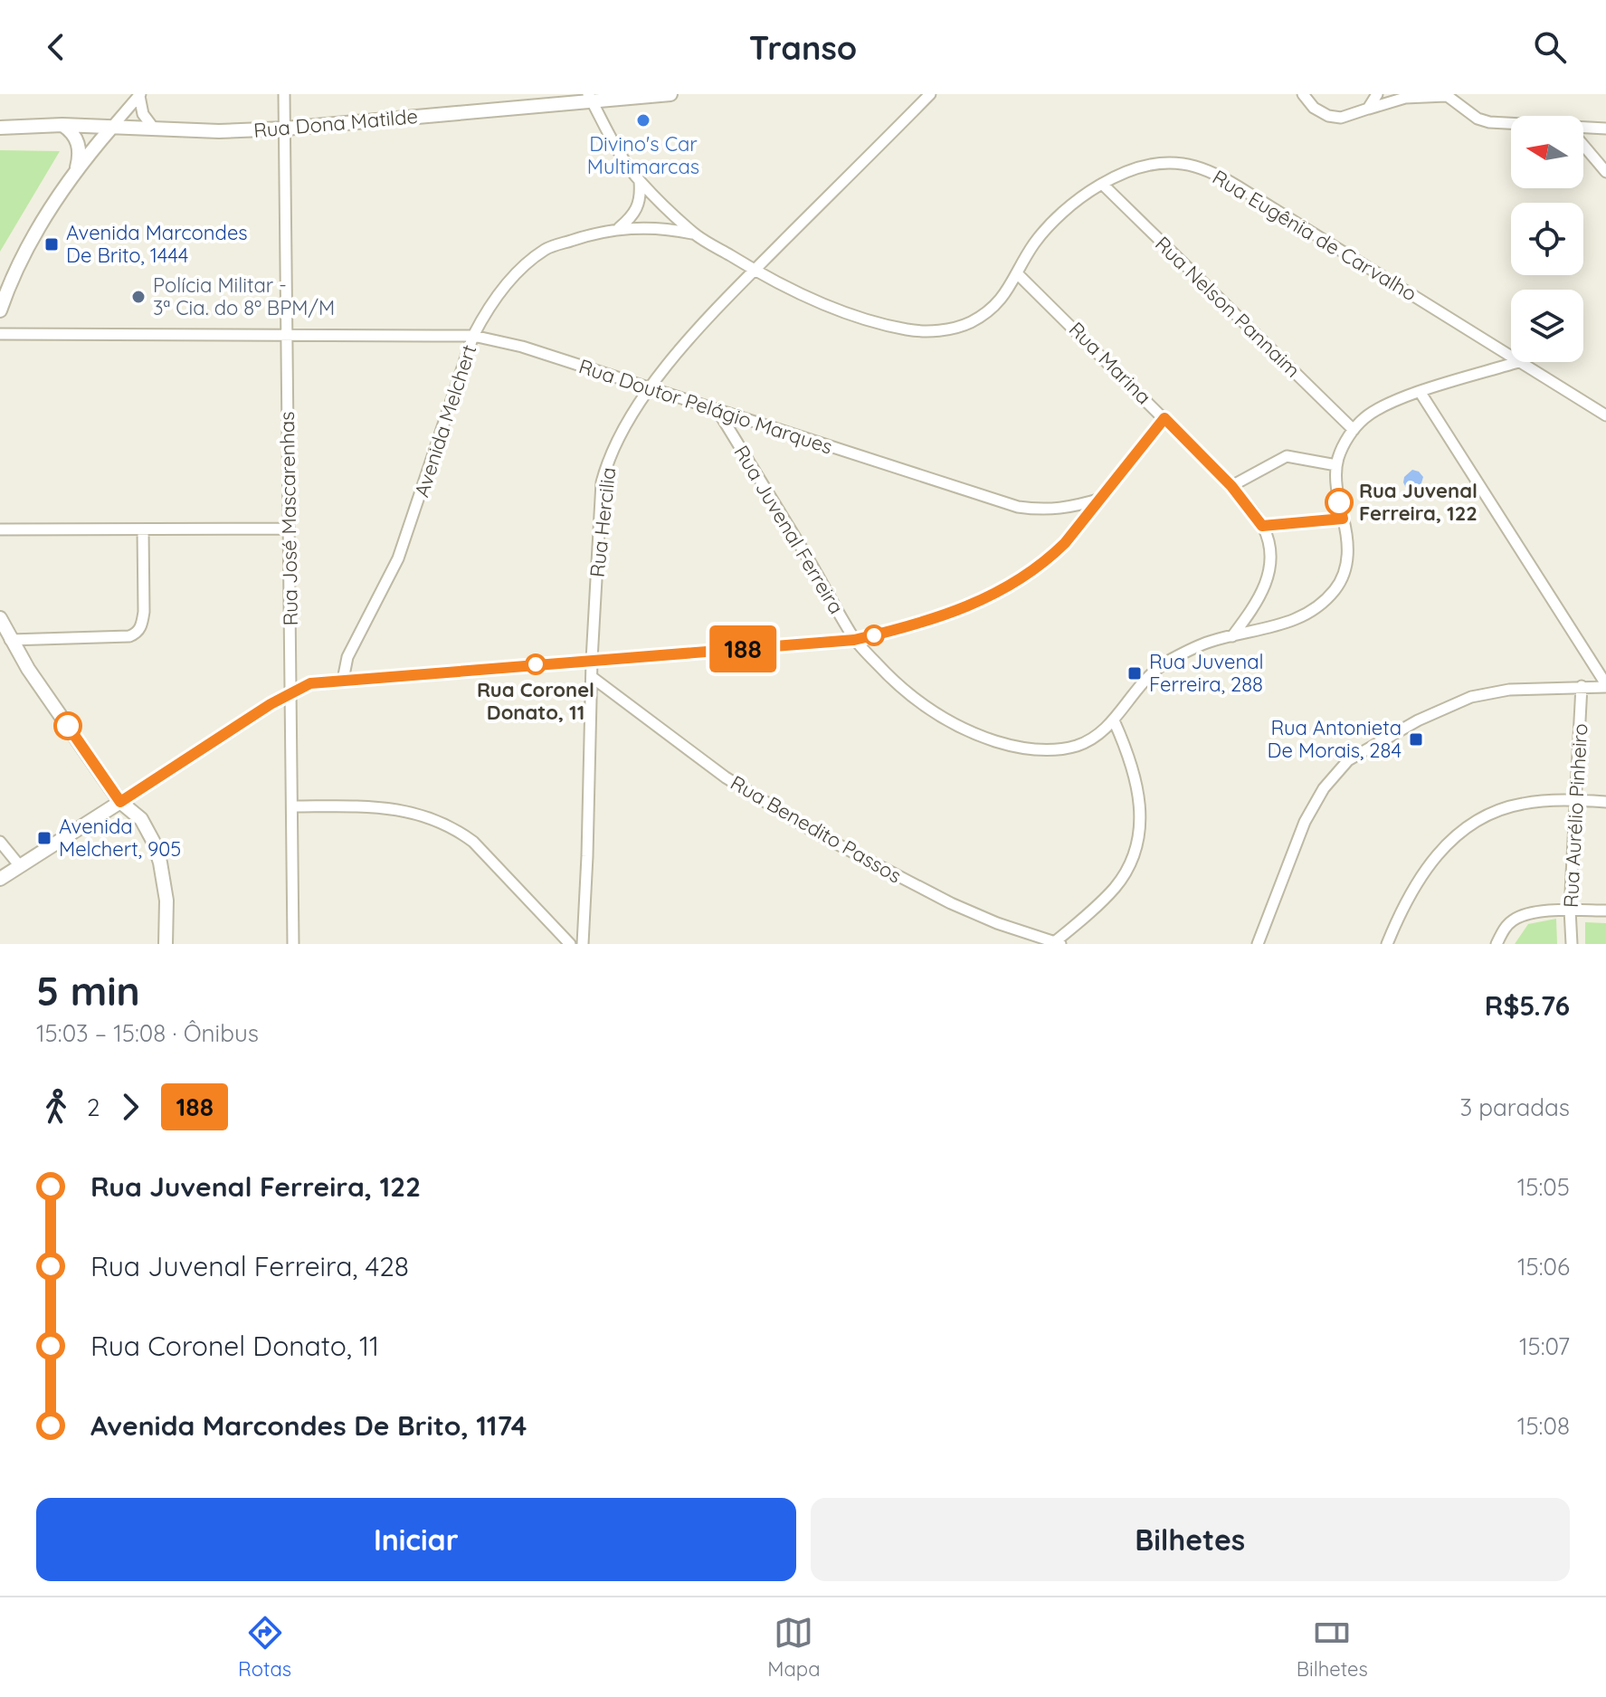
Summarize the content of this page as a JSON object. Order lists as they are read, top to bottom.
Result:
{
  "streets": {
    "street": [
      "Rua Dona Matilde",
      "Rua Eugênia de Carvalho",
      "Rua Nelson Pannaim",
      "Rua Marina",
      "Rua Doutor Pelágio Marques",
      "Avenida Melchert",
      "Rua José Mascarenhas",
      "Rua Hercilia",
      "Rua Juvenal Ferreira",
      "Rua Aurélio Pinheiro",
      "Rua Benedito Passos"
    ]
  },
  "crossings": [
    ["Rua Dona Matilde", "Rua Eugênia de Carvalho"],
    ["Rua Dona Matilde", "Rua José Mascarenhas"],
    ["Rua Eugênia de Carvalho", "Rua Nelson Pannaim"],
    ["Rua Eugênia de Carvalho", "Rua Marina"],
    ["Rua Eugênia de Carvalho", "Avenida Melchert"],
    ["Rua Eugênia de Carvalho", "Rua Hercilia"],
    ["Rua Marina", "Rua Juvenal Ferreira"],
    ["Rua Doutor Pelágio Marques", "Avenida Melchert"],
    ["Rua Doutor Pelágio Marques", "Rua José Mascarenhas"],
    ["Rua Doutor Pelágio Marques", "Rua Hercilia"],
    ["Rua Doutor Pelágio Marques", "Rua Juvenal Ferreira"],
    ["Rua Hercilia", "Rua Benedito Passos"]
  ],
  "places": {
    "other": [
      "Divino's Car Multimarcas",
      "Polícia Militar - 3ª Cia. do 8º BPM/M",
      "Rua Juvenal Ferreira, 122",
      "Rua Coronel Donato, 11"
    ],
    "transit": [
      "Avenida Marcondes De Brito, 1444",
      "Rua Juvenal Ferreira, 288",
      "Rua Antonieta De Morais, 284",
      "Avenida Melchert, 905"
    ]
  },
  "lines": ["bus line 188"],
  "north": "left",
  "page": {
    "header": "Transo",
    "on_map": "188",
    "heading": ["5 min", "15:03 – 15:08 · Ônibus", "R$5.76"],
    "legs": ["2", "188", "3 paradas"],
    "list": [
      {
        "name": "Rua Juvenal Ferreira, 122",
        "value": "15:05"
      },
      {
        "name": "Rua Juvenal Ferreira, 428",
        "value": "15:06"
      },
      {
        "name": "Rua Coronel Donato, 11",
        "value": "15:07"
      },
      {
        "name": "Avenida Marcondes De Brito, 1174",
        "value": "15:08"
      }
    ],
    "buttons": ["Iniciar", "Bilhetes"],
    "tabs": ["Rotas", "Mapa", "Bilhetes"]
  }
}
